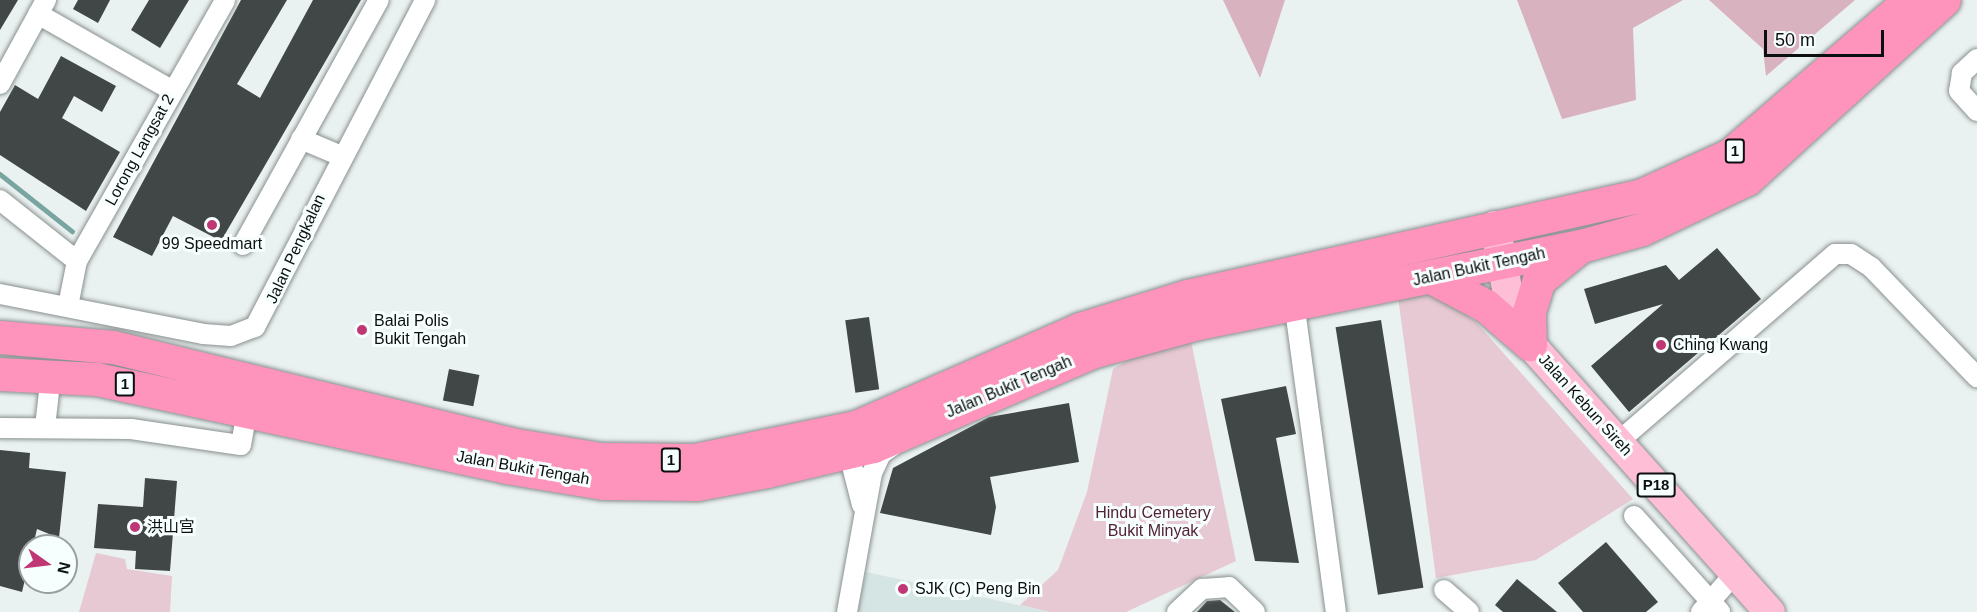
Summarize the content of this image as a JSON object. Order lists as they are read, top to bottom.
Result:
{
  "streets": {
    "highway": ["1", "Jalan Bukit Tengah"],
    "main road": ["Jalan Kebun Sireh", "P18"],
    "street": ["Lorong Langsat 2", "Jalan Pengkalan"]
  },
  "crossings": [
    ["Lorong Langsat 2", "Jalan Pengkalan"],
    ["Jalan Bukit Tengah", "Jalan Kebun Sireh"]
  ],
  "parks": ["Hindu Cemetery Bukit Minyak"],
  "places": [
    "99 Speedmart",
    "Balai Polis Bukit Tengah",
    "Ching Kwang",
    "洪山宫",
    "SJK (C) Peng Bin"
  ],
  "scale_bar": "50 m",
  "north": "right"
}
